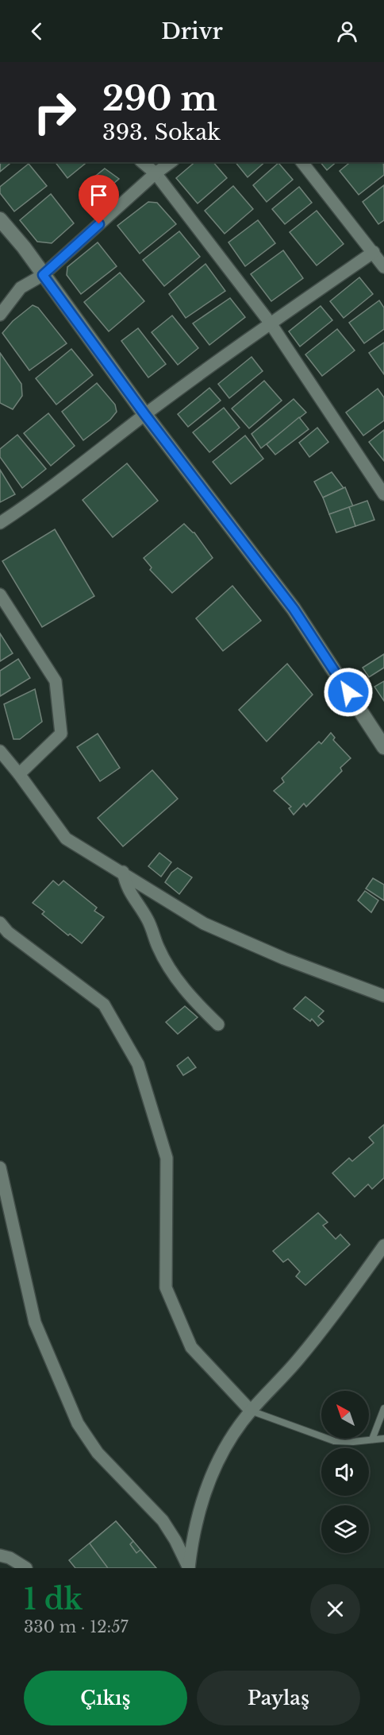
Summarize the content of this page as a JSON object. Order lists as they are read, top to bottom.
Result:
{
  "north": "top left",
  "page": {
    "header": "Drivr",
    "turn": ["290 m", "393. Sokak"],
    "heading": ["1 dk", "330 m · 12:57"],
    "buttons": ["Çıkış", "Paylaş"]
  }
}
